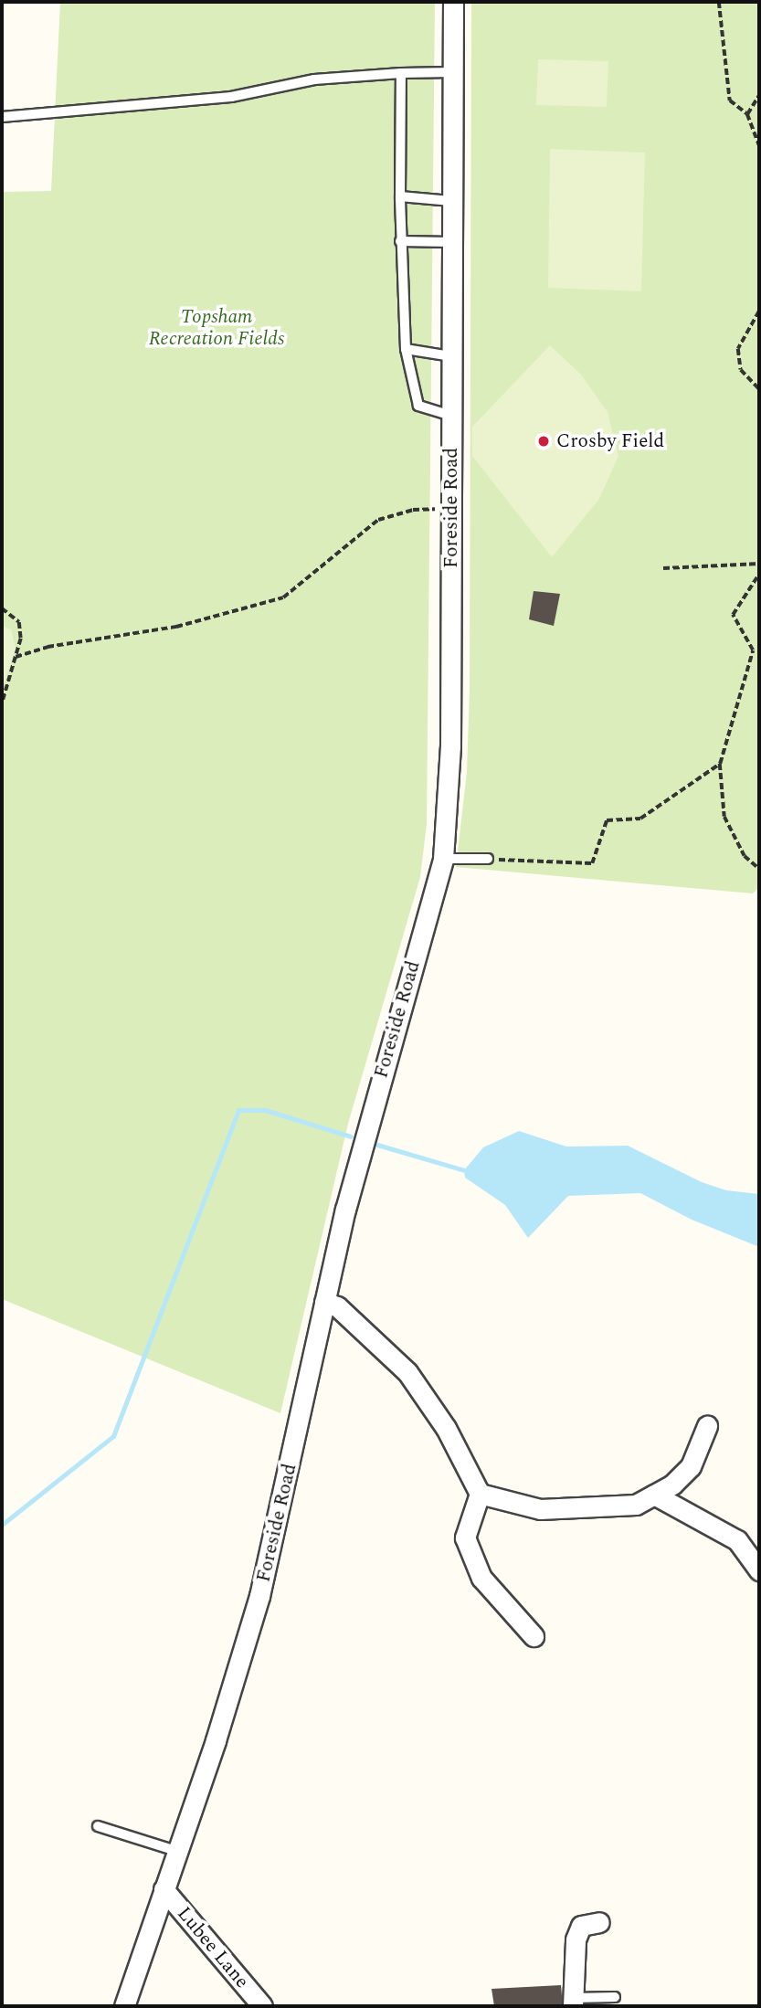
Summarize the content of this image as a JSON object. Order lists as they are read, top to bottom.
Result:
{
  "streets": {
    "street": ["Foreside Road", "Lubee Lane"]
  },
  "crossings": [
    ["Foreside Road", "Lubee Lane"]
  ],
  "parks": ["Topsham Recreation Fields"],
  "places": ["Crosby Field"]
}
